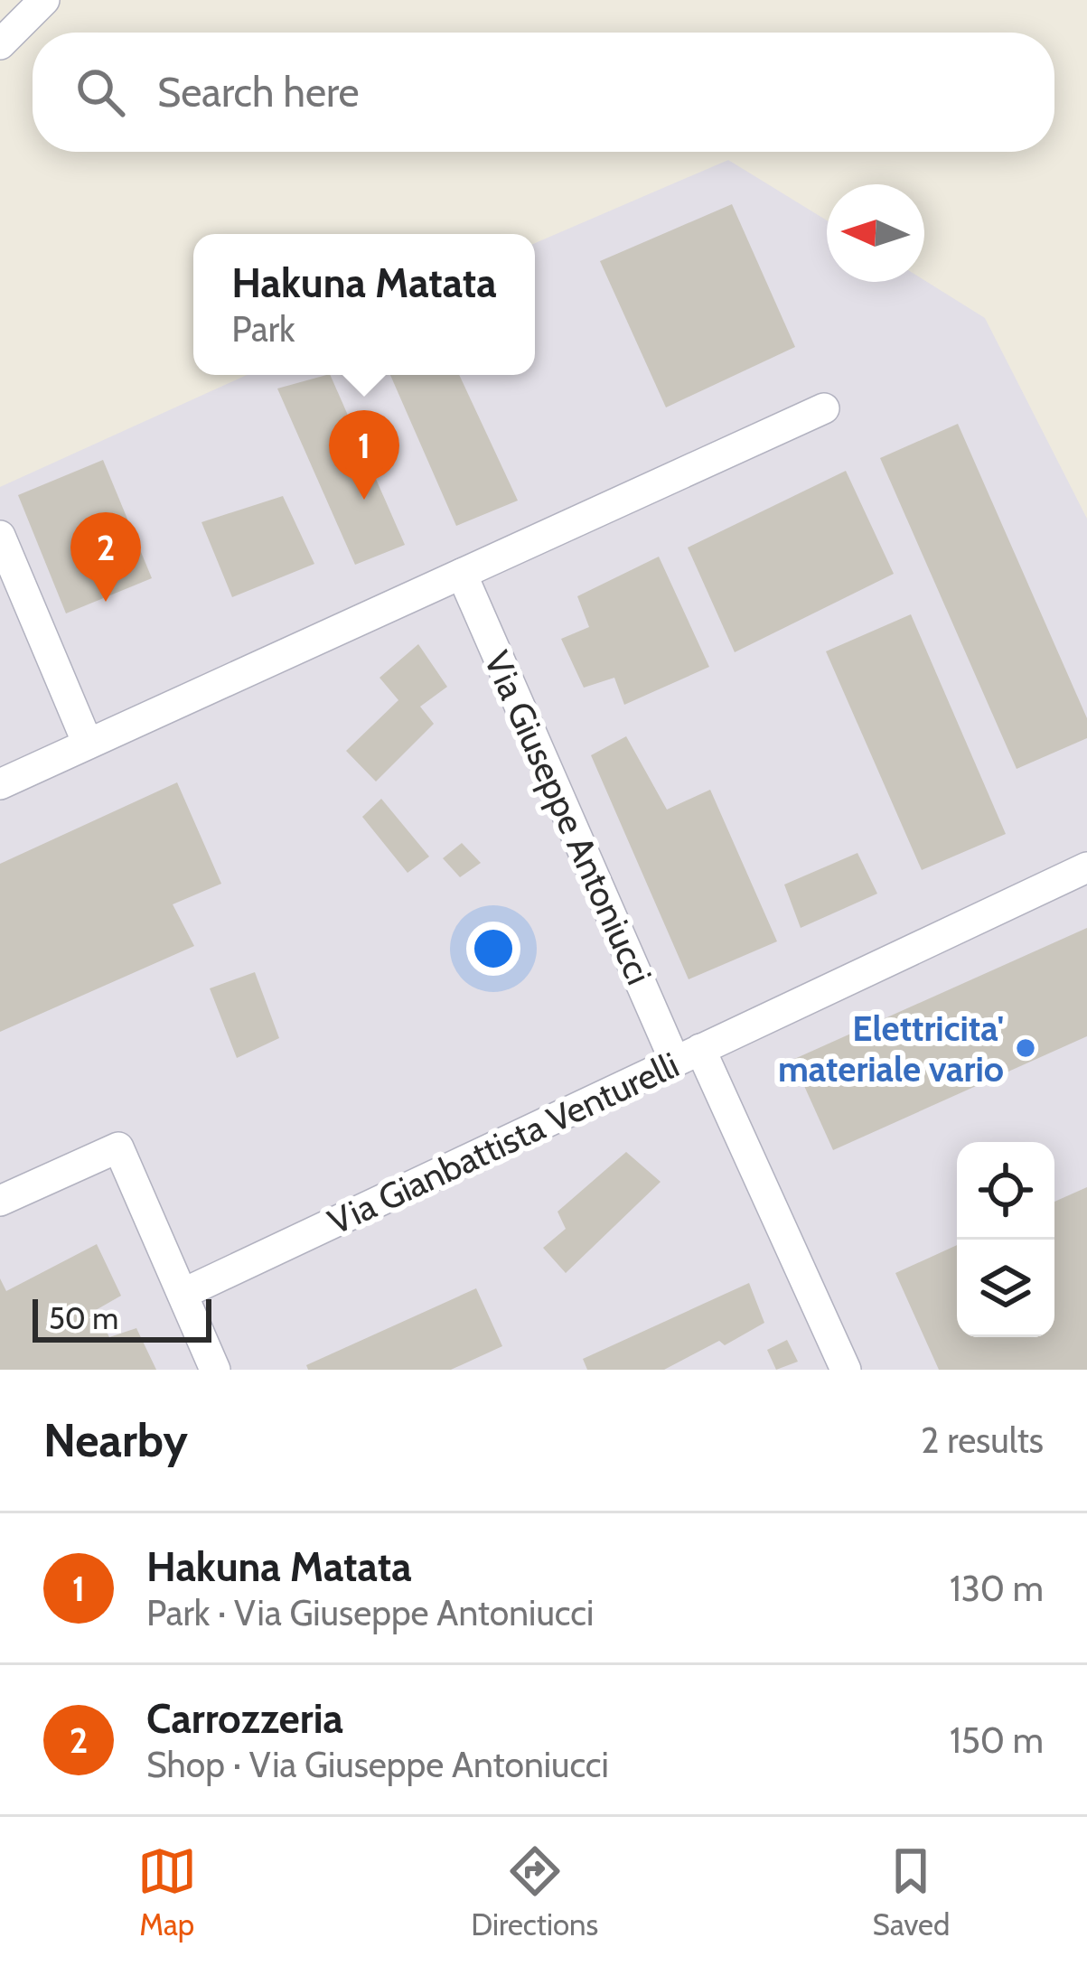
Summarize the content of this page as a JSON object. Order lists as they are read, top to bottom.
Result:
{
  "streets": {
    "street": ["Via Giuseppe Antoniucci", "Via Gianbattista Venturelli"]
  },
  "crossings": [
    ["Via Giuseppe Antoniucci", "Via Gianbattista Venturelli"]
  ],
  "places": ["Elettricita' materiale vario"],
  "scale_bar": "50 m",
  "north": "left",
  "page": {
    "search": "Search here",
    "popup": ["Hakuna Matata", "Park"],
    "pins": ["1", "2"],
    "scale": "50 m",
    "heading": ["Nearby", "2 results"],
    "list": [
      {
        "mark": "1",
        "name": "Hakuna Matata",
        "note": "Park · Via Giuseppe Antoniucci",
        "value": "130 m"
      },
      {
        "mark": "2",
        "name": "Carrozzeria",
        "note": "Shop · Via Giuseppe Antoniucci",
        "value": "150 m"
      }
    ],
    "nav": ["Map", "Directions", "Saved"]
  }
}
